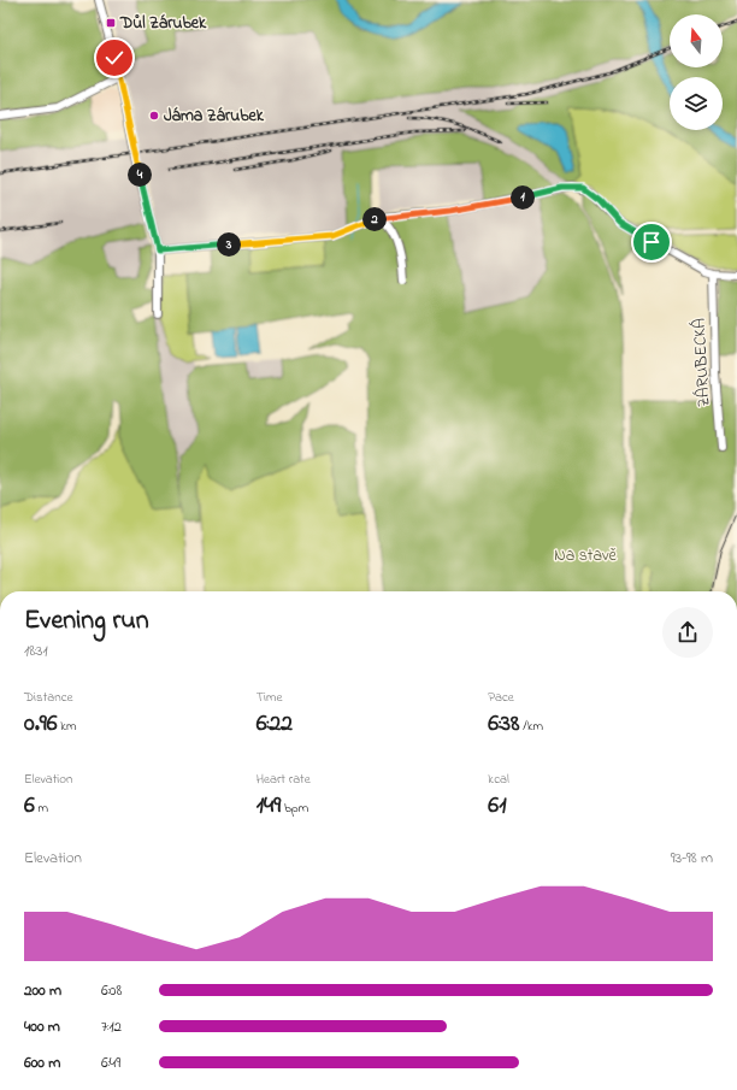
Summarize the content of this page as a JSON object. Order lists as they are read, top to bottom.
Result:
{
  "streets": {
    "street": ["ZÁRUBECKÁ"]
  },
  "parks": ["Na stavě"],
  "places": {
    "transit": ["Důl Zárubek"],
    "other": ["Jáma Zárubek"]
  },
  "north": "top",
  "page": {
    "pins": [
      "4",
      "1",
      "2",
      "3"
    ],
    "heading": ["Evening run", "18:31"],
    "stats": [
      ["Distance", "0.96 km"],
      ["Time", "6:22"],
      ["Pace", "6:38 /km"],
      ["Elevation", "6 m"],
      ["Heart rate", "149 bpm"],
      ["kcal", "61"]
    ],
    "chart": ["Elevation", "93–98 m"],
    "list": [
      {
        "name": "200 m",
        "note": "6:08"
      },
      {
        "name": "400 m",
        "note": "7:12"
      },
      {
        "name": "600 m",
        "note": "6:49"
      }
    ]
  }
}
